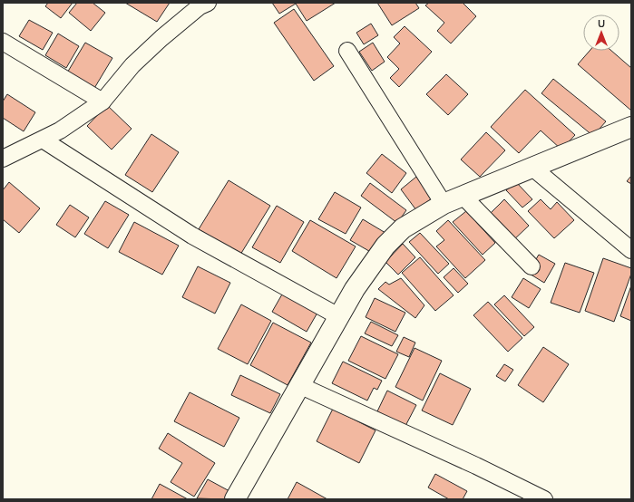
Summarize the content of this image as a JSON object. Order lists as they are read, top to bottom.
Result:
{
  "north": "top"
}
